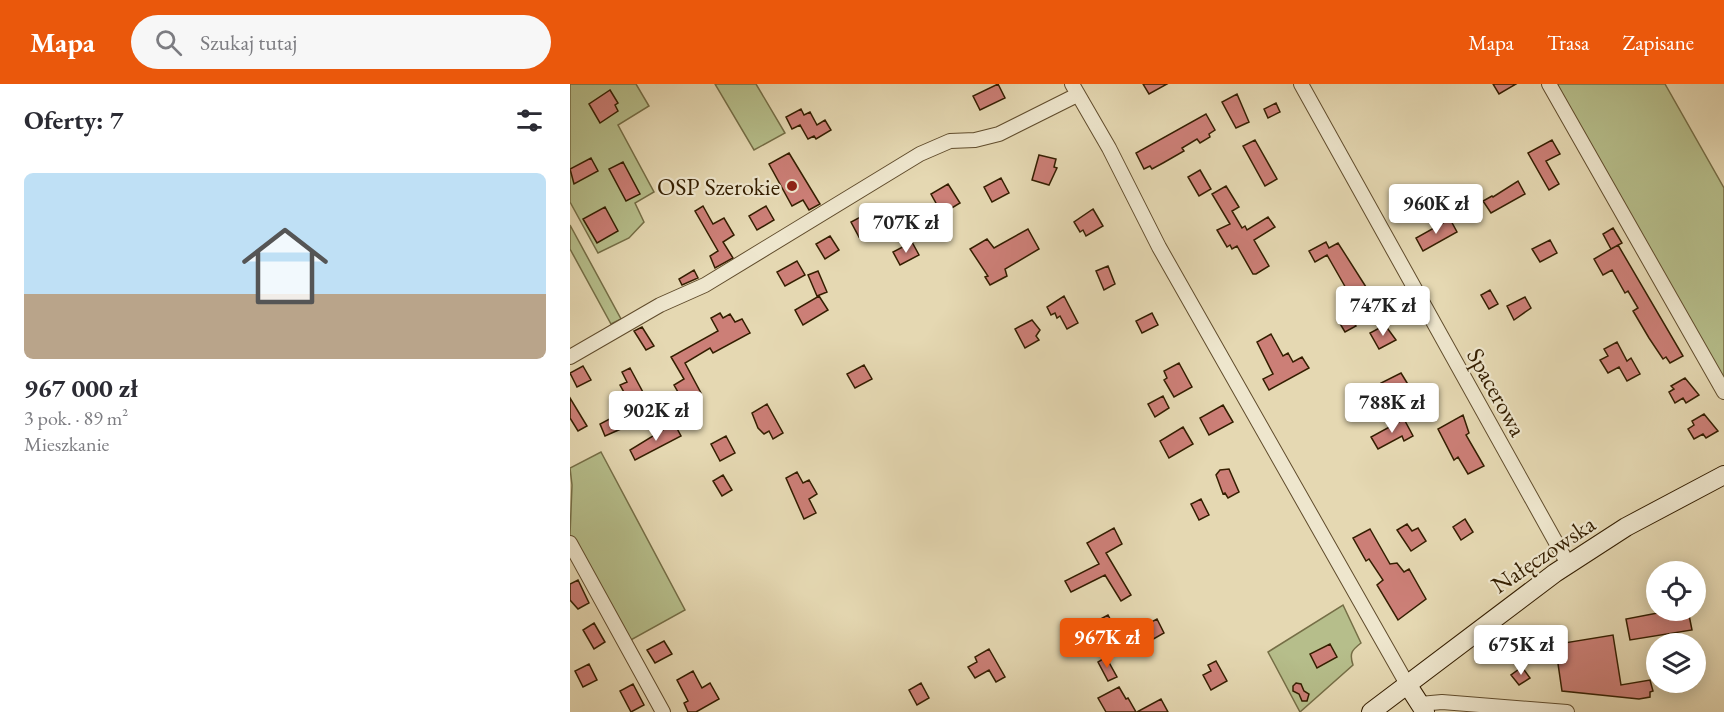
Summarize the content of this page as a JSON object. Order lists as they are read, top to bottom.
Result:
{
  "streets": {
    "main road": ["Nałęczowska"],
    "street": ["Spacerowa"]
  },
  "crossings": [
    ["Spacerowa", "Nałęczowska"]
  ],
  "places": ["OSP Szerokie"],
  "page": {
    "header": "Mapa",
    "search": "Szukaj tutaj",
    "nav": ["Mapa", "Trasa", "Zapisane"],
    "heading": "Oferty: 7",
    "list": [
      {
        "name": "967 000 zł",
        "note": "3 pok. · 89 m² · Mieszkanie"
      }
    ],
    "price": [
      "960K zł",
      "707K zł",
      "747K zł",
      "788K zł",
      "902K zł",
      "967K zł",
      "675K zł"
    ]
  }
}
